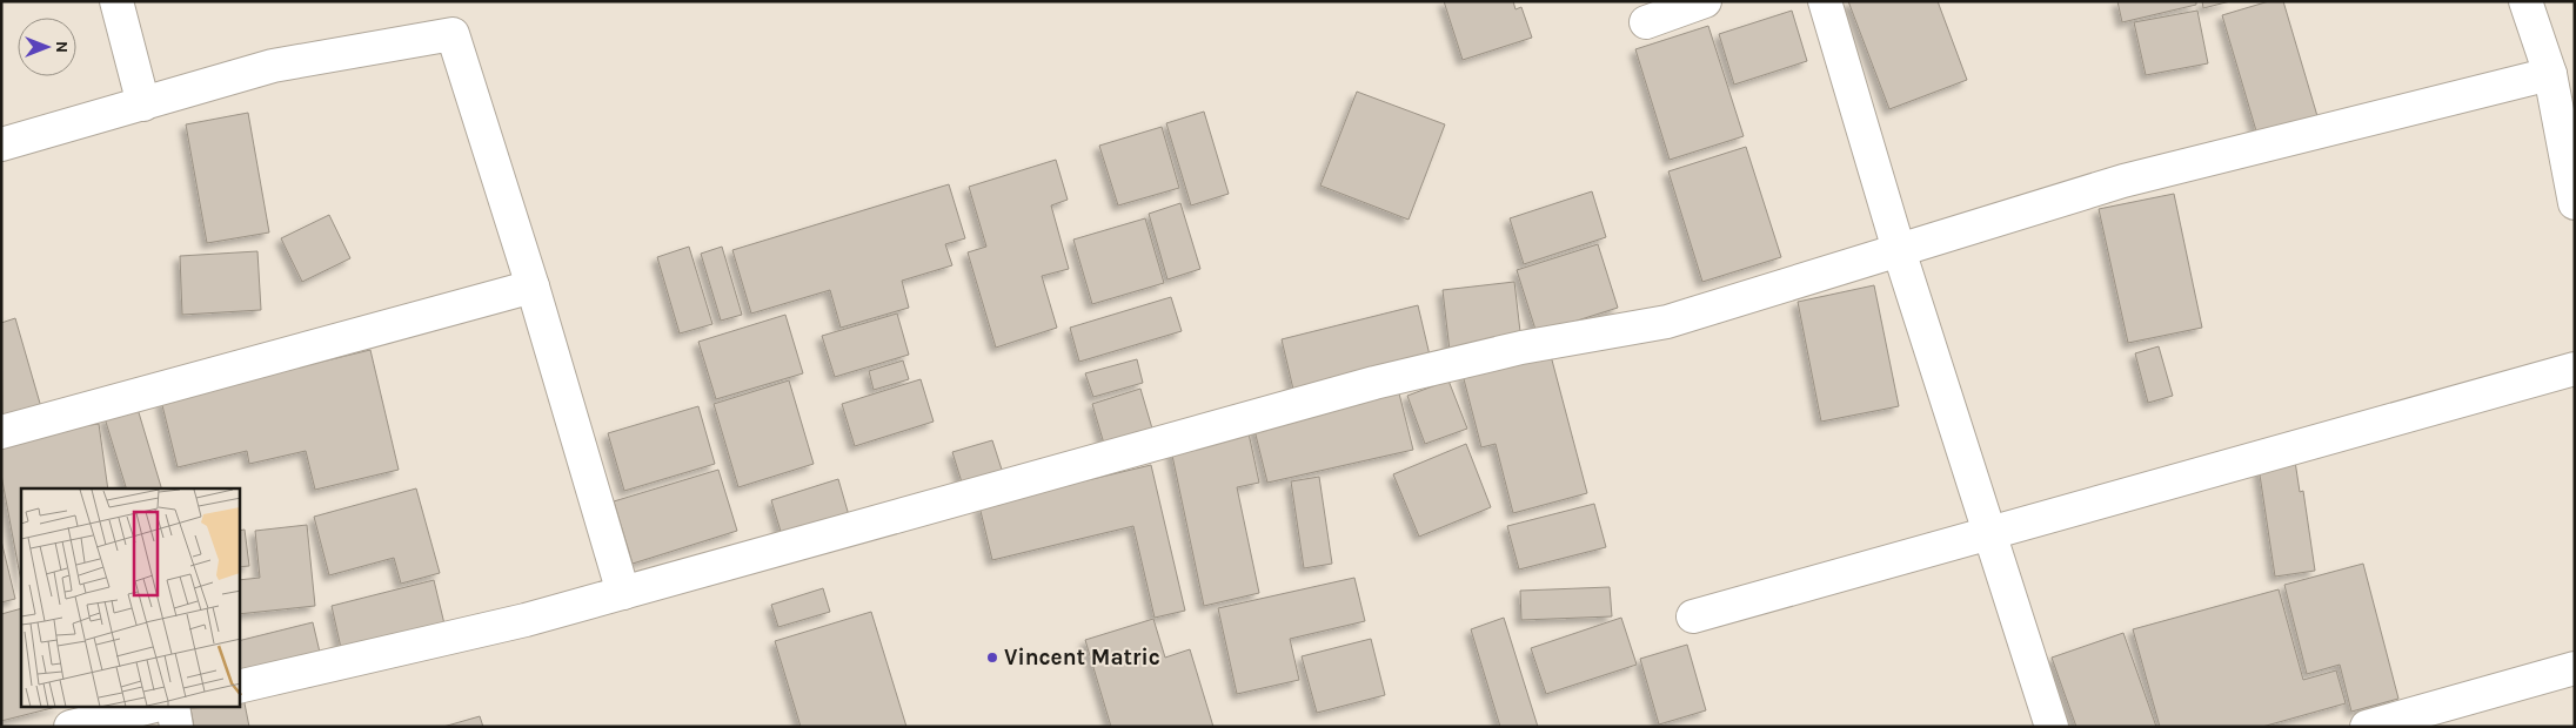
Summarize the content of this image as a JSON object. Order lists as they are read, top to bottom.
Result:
{
  "places": ["Vincent Matric"],
  "north": "right"
}
